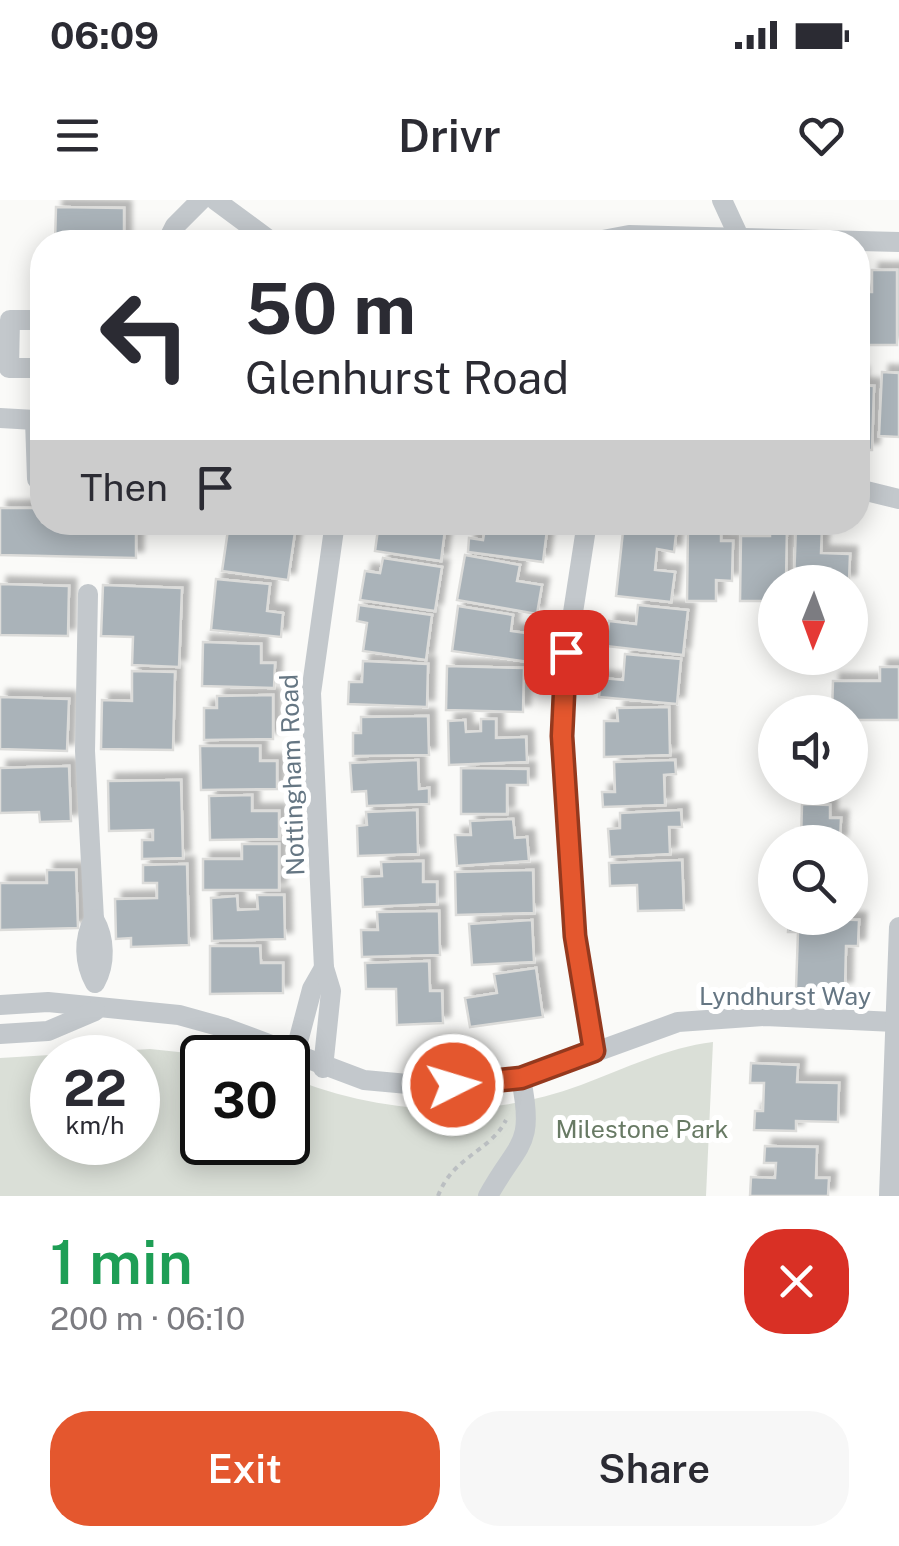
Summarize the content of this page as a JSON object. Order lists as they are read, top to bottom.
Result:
{
  "streets": {
    "street": ["Nottingham Road", "Lyndhurst Way"]
  },
  "crossings": [
    ["Nottingham Road", "Lyndhurst Way"]
  ],
  "parks": ["Milestone Park"],
  "north": "bottom",
  "page": {
    "status": "06:09",
    "header": "Drivr",
    "turn": ["50 m", "Glenhurst Road"],
    "then": "Then",
    "speed": "22 km/h",
    "limit": "30",
    "heading": ["1 min", "200 m · 06:10"],
    "buttons": ["Exit", "Share"]
  }
}
